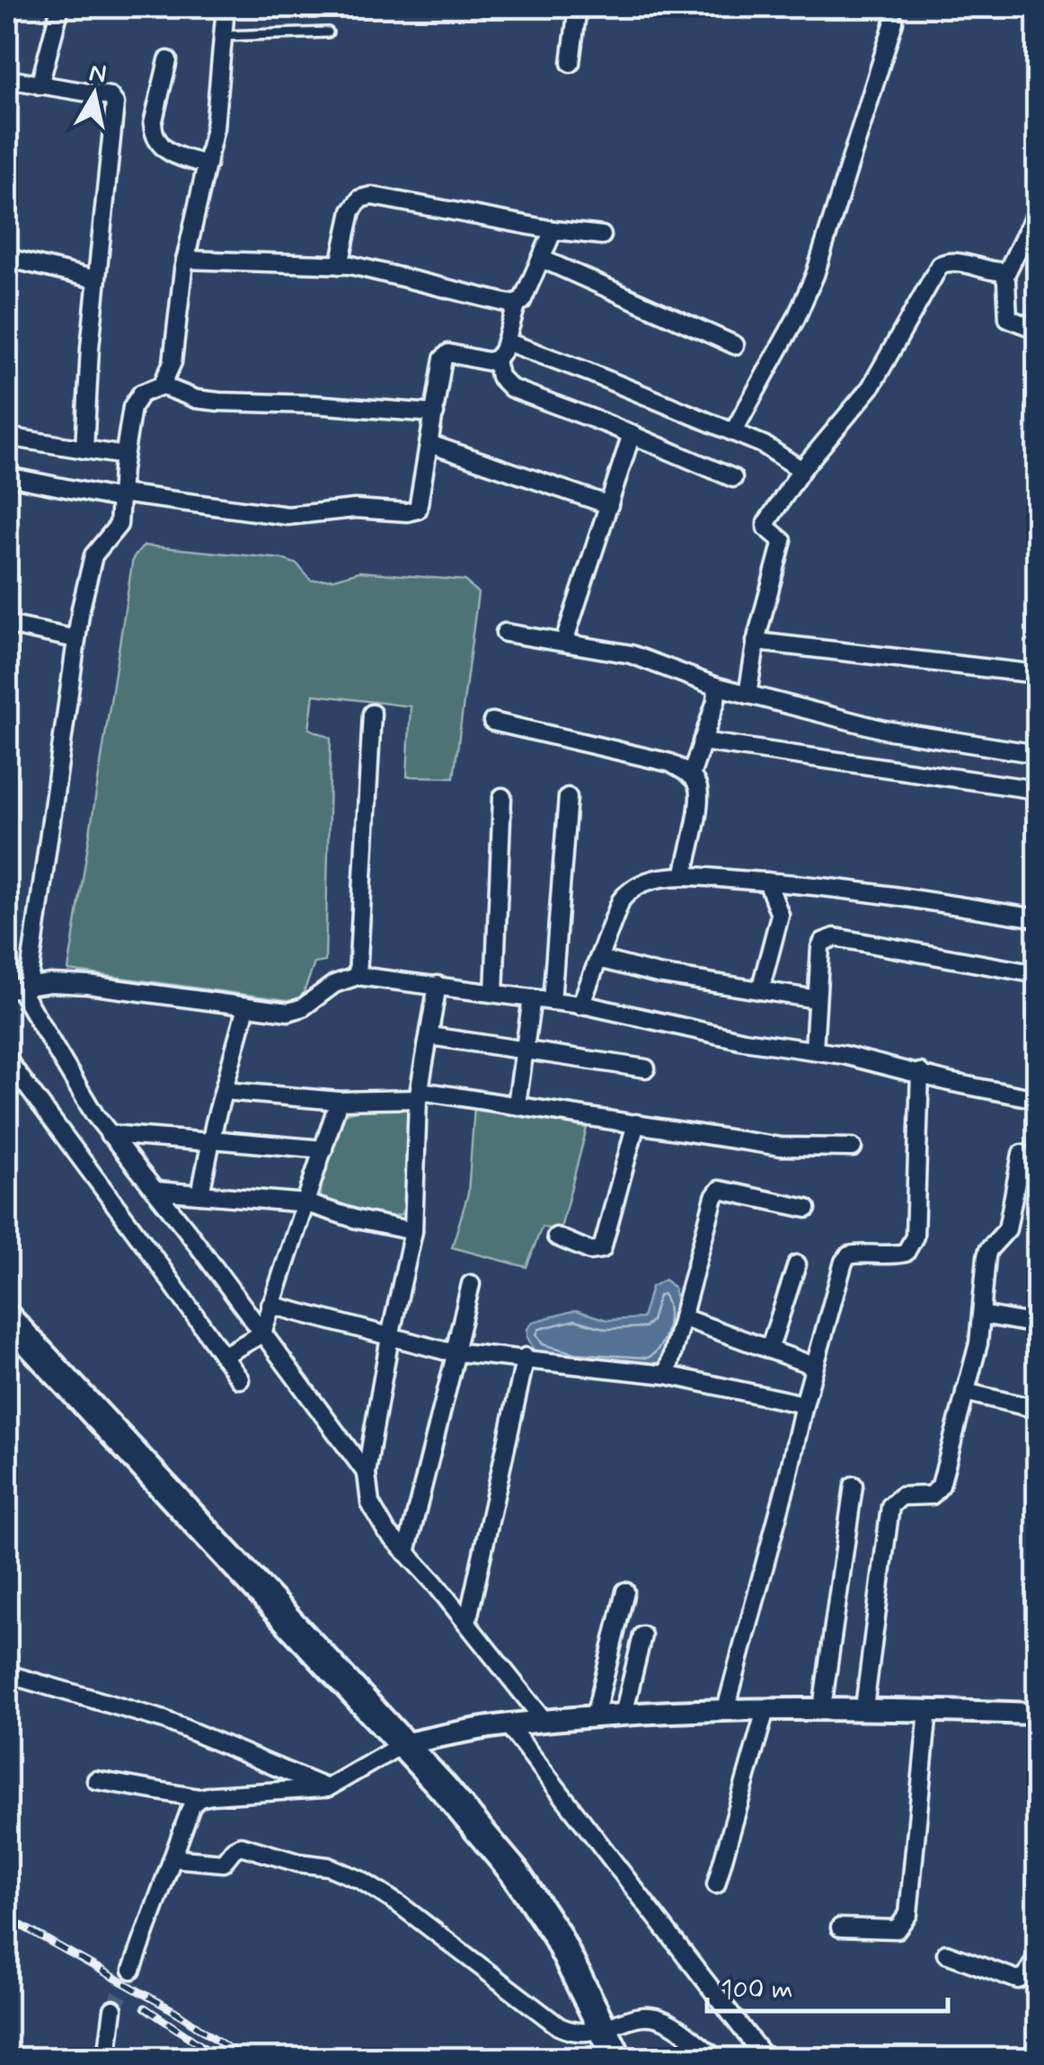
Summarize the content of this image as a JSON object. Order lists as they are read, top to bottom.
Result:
{
  "scale_bar": "100 m",
  "north": "top"
}
